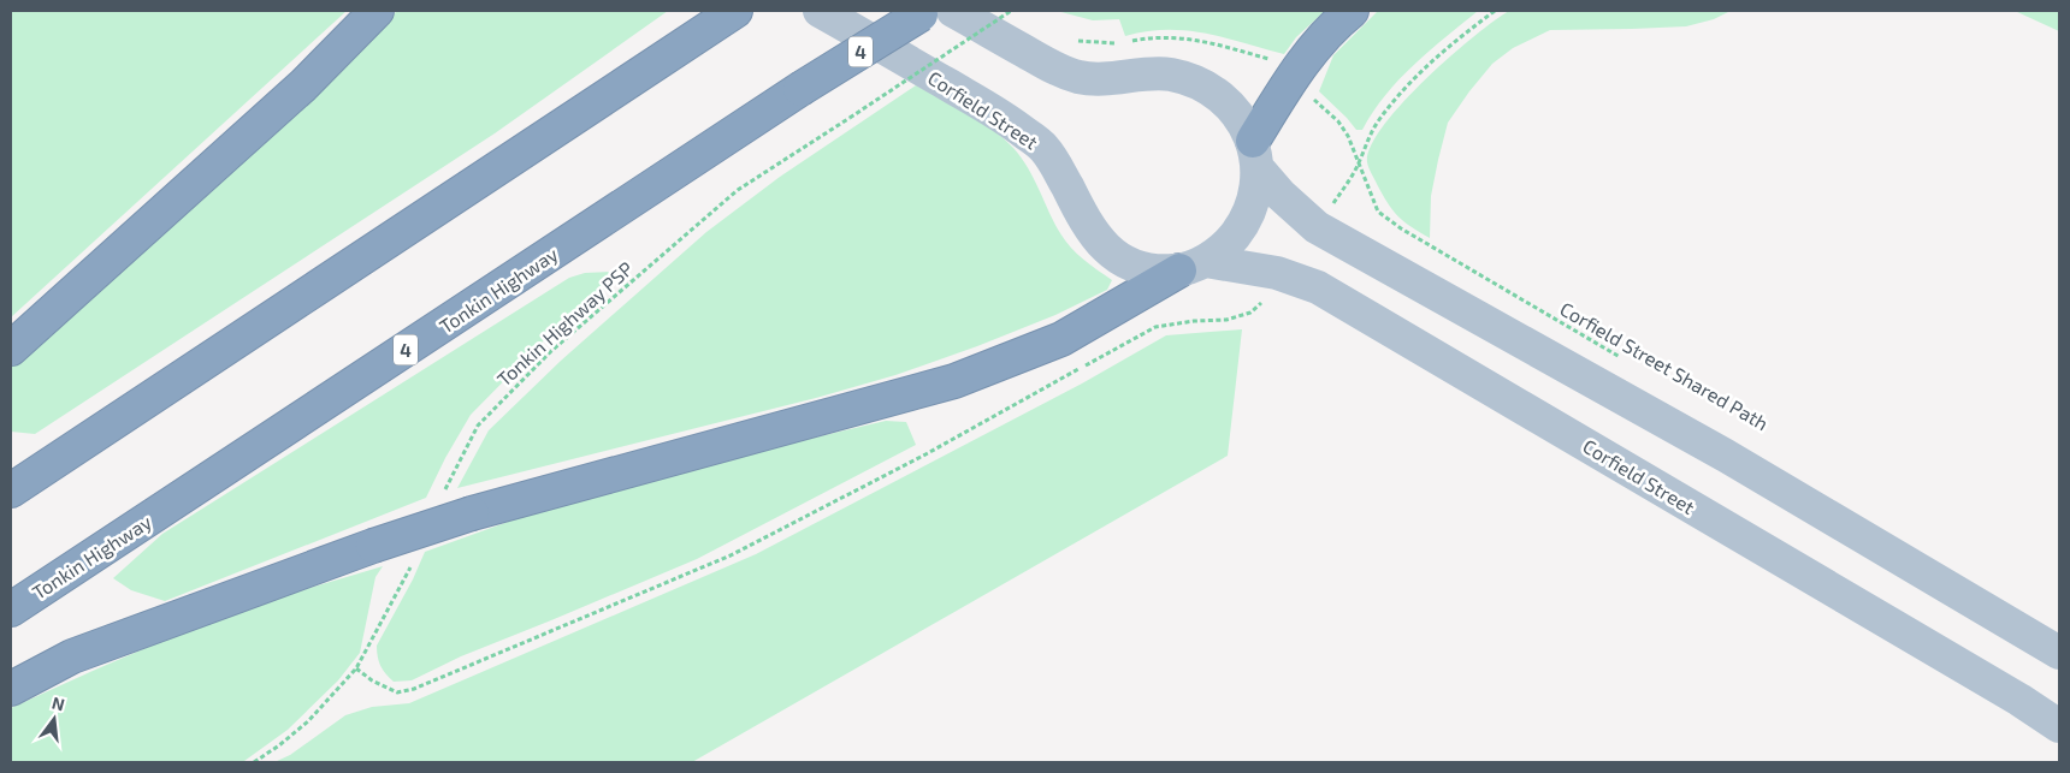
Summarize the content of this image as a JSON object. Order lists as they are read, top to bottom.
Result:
{
  "streets": {
    "highway": ["4", "Tonkin Highway"],
    "main road": ["Corfield Street"],
    "path": ["Tonkin Highway PSP", "Corfield Street Shared Path"]
  },
  "north": "top"
}
